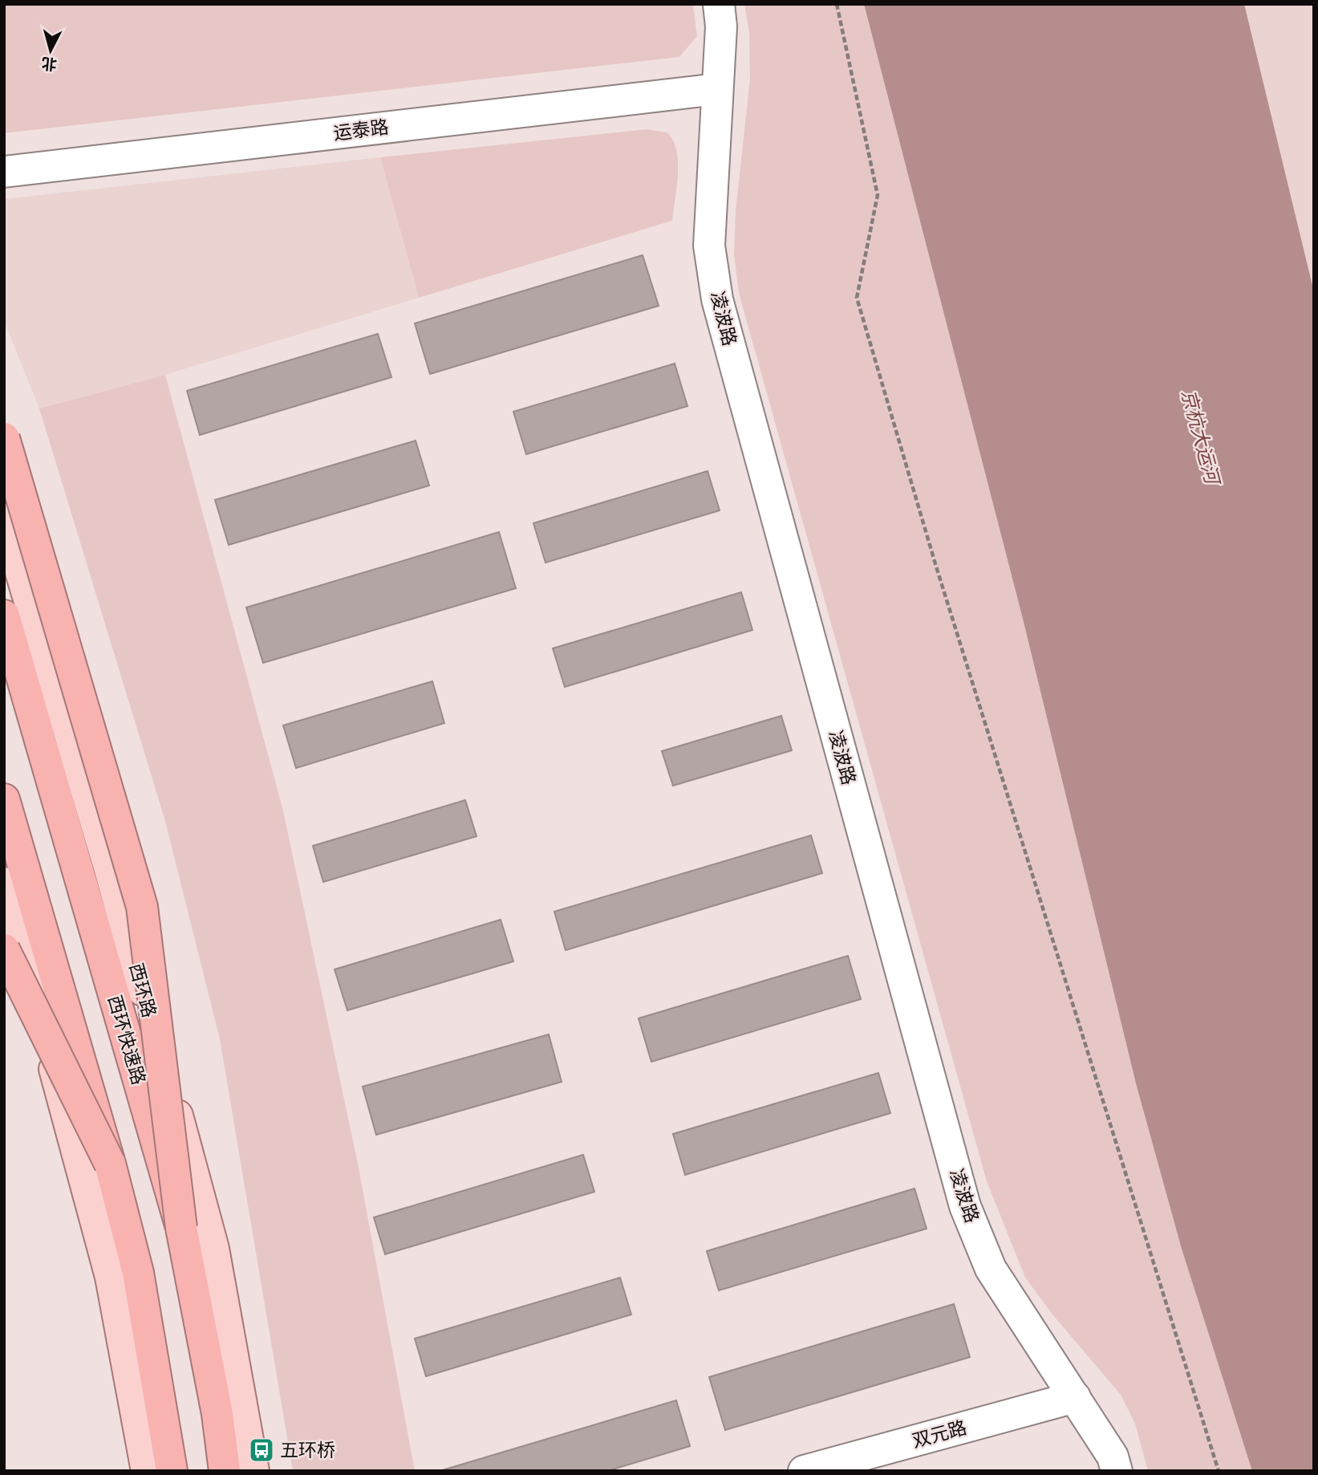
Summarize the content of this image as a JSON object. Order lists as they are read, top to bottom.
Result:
{
  "streets": {
    "highway": ["西环快速路"],
    "main road": ["西环路"],
    "street": ["运泰路", "凌波路", "双元路"]
  },
  "crossings": [
    ["运泰路", "凌波路"],
    ["凌波路", "双元路"]
  ],
  "water": ["京杭大运河"],
  "places": {
    "bus stop": ["五环桥"]
  },
  "north": "bottom"
}
